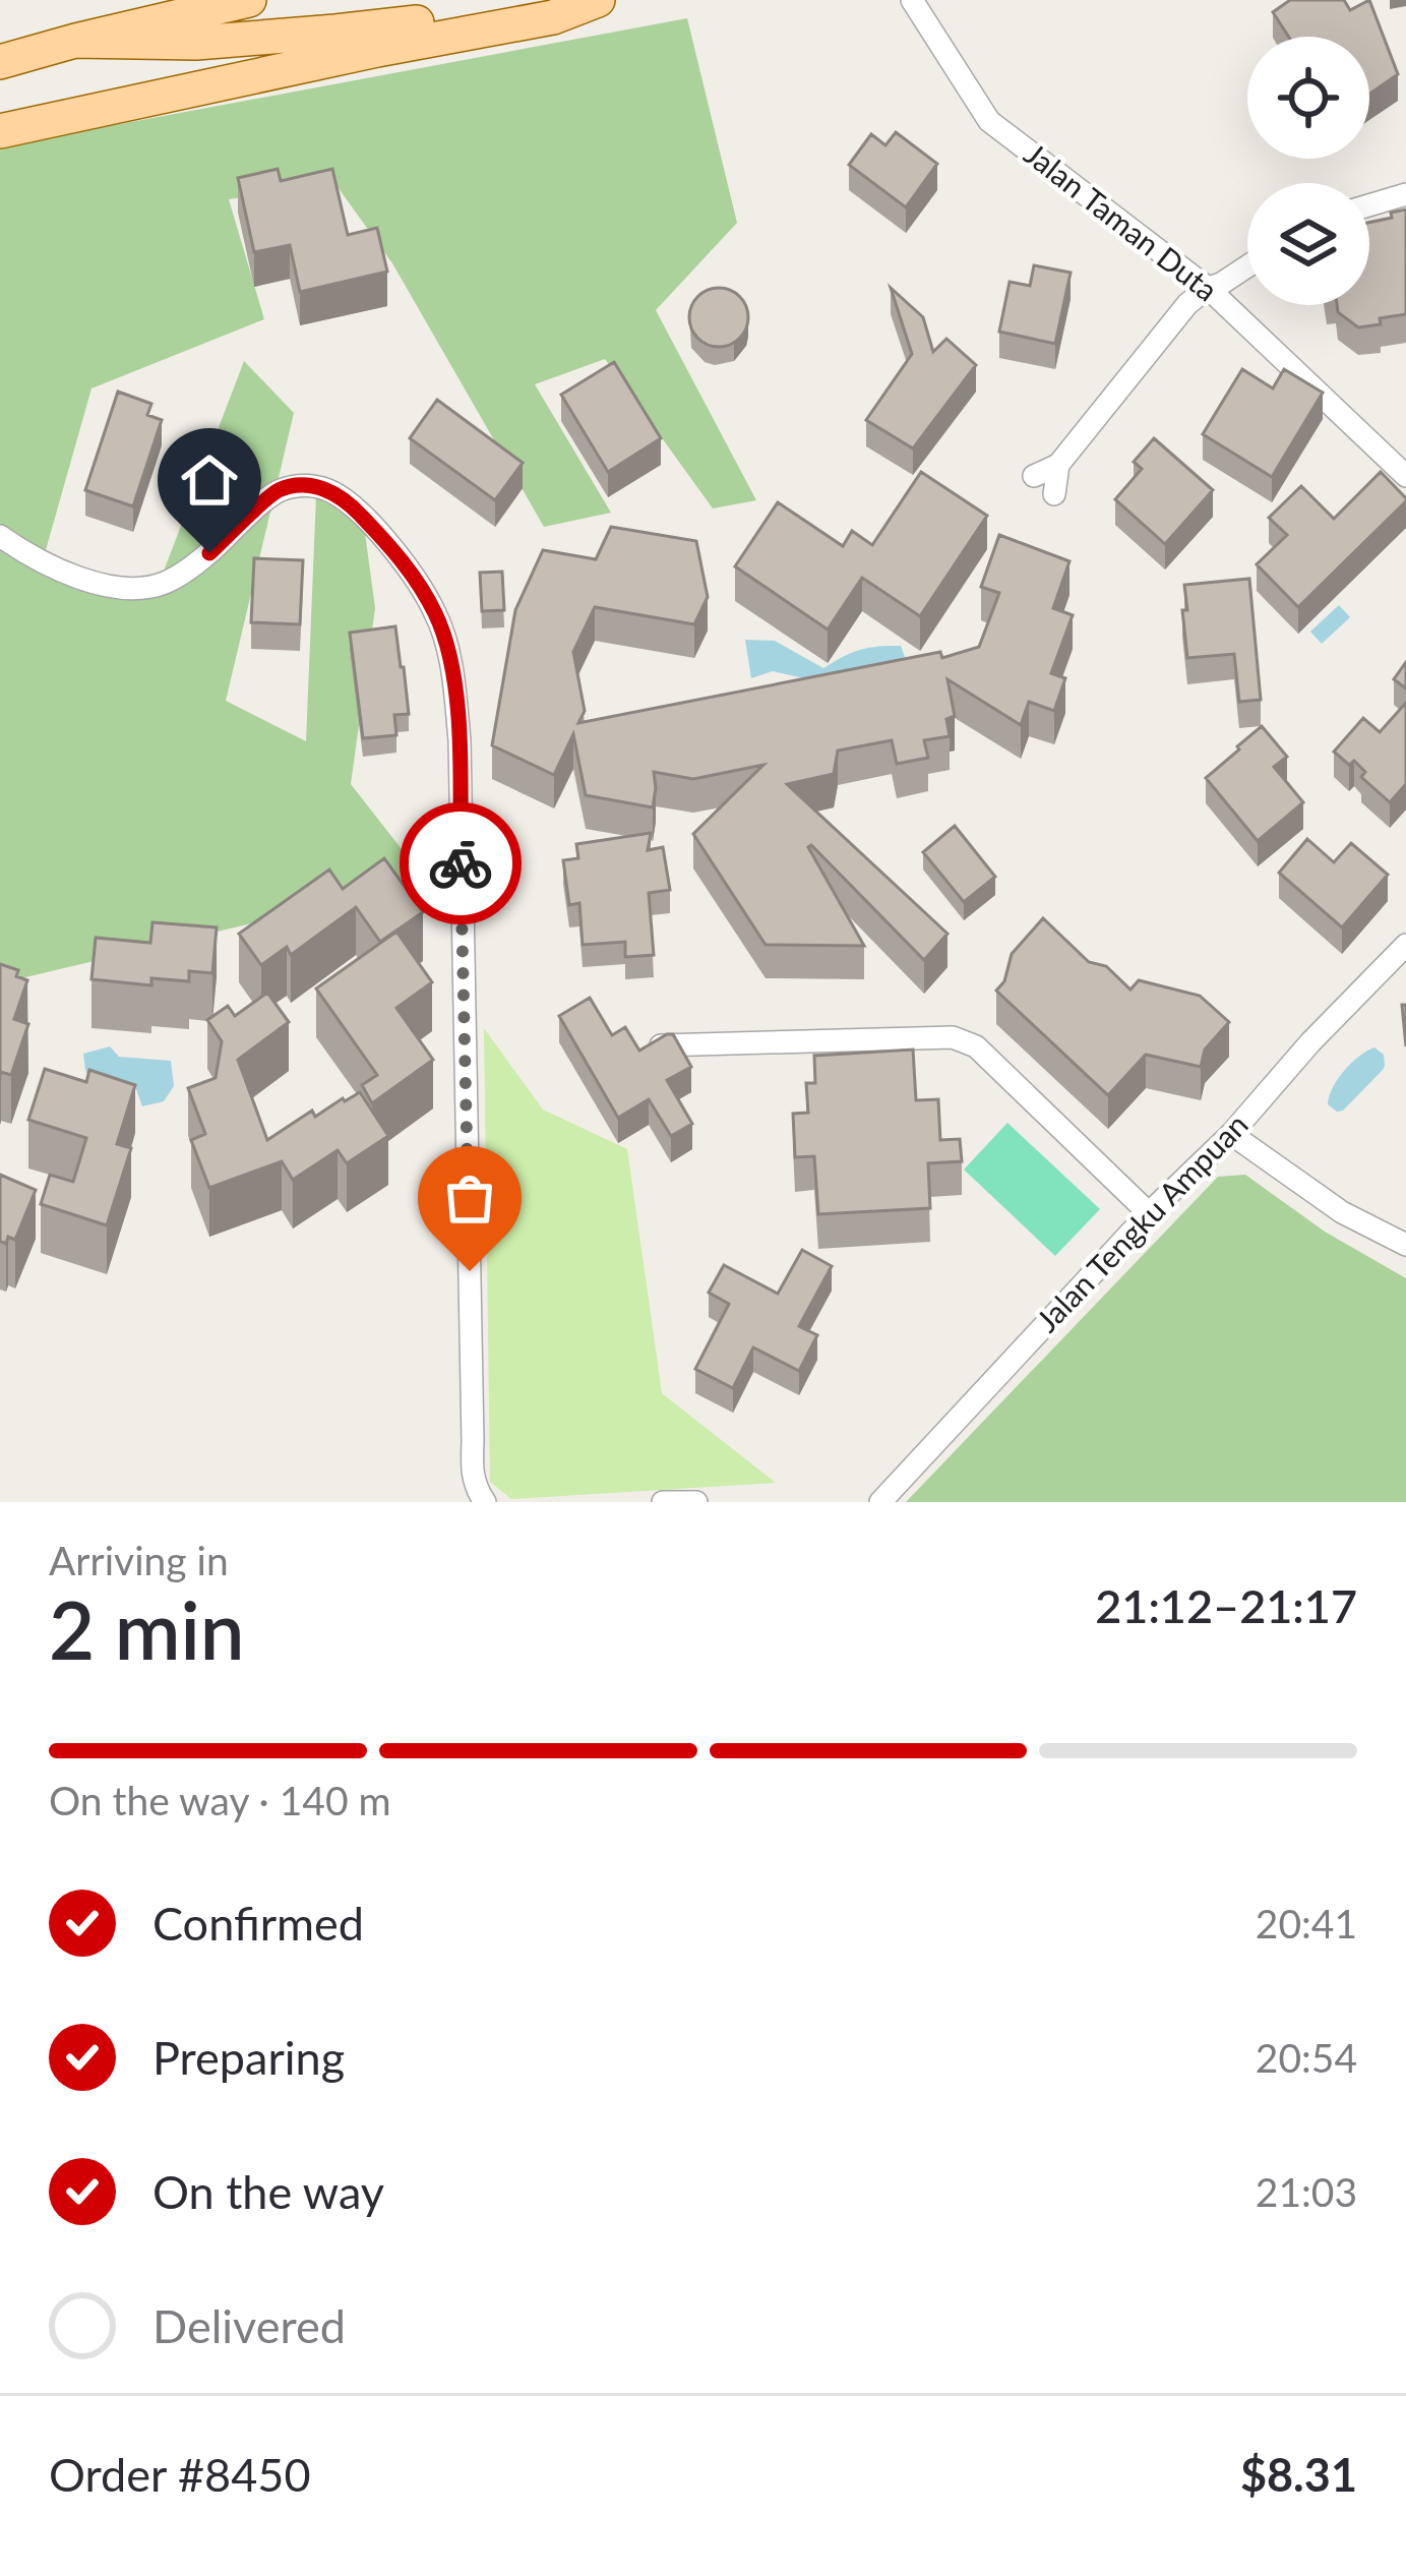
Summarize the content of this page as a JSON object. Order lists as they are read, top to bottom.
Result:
{
  "streets": {
    "street": ["Jalan Taman Duta", "Jalan Tengku Ampuan"]
  },
  "page": {
    "heading": ["2 min", "Arriving in", "21:12–21:17"],
    "panel": ["Order #8450", "$8.31"],
    "bar": "On the way · 140 m",
    "list": [
      ["Confirmed", "20:41"],
      ["Preparing", "20:54"],
      ["On the way", "21:03"],
      "Delivered"
    ]
  }
}
